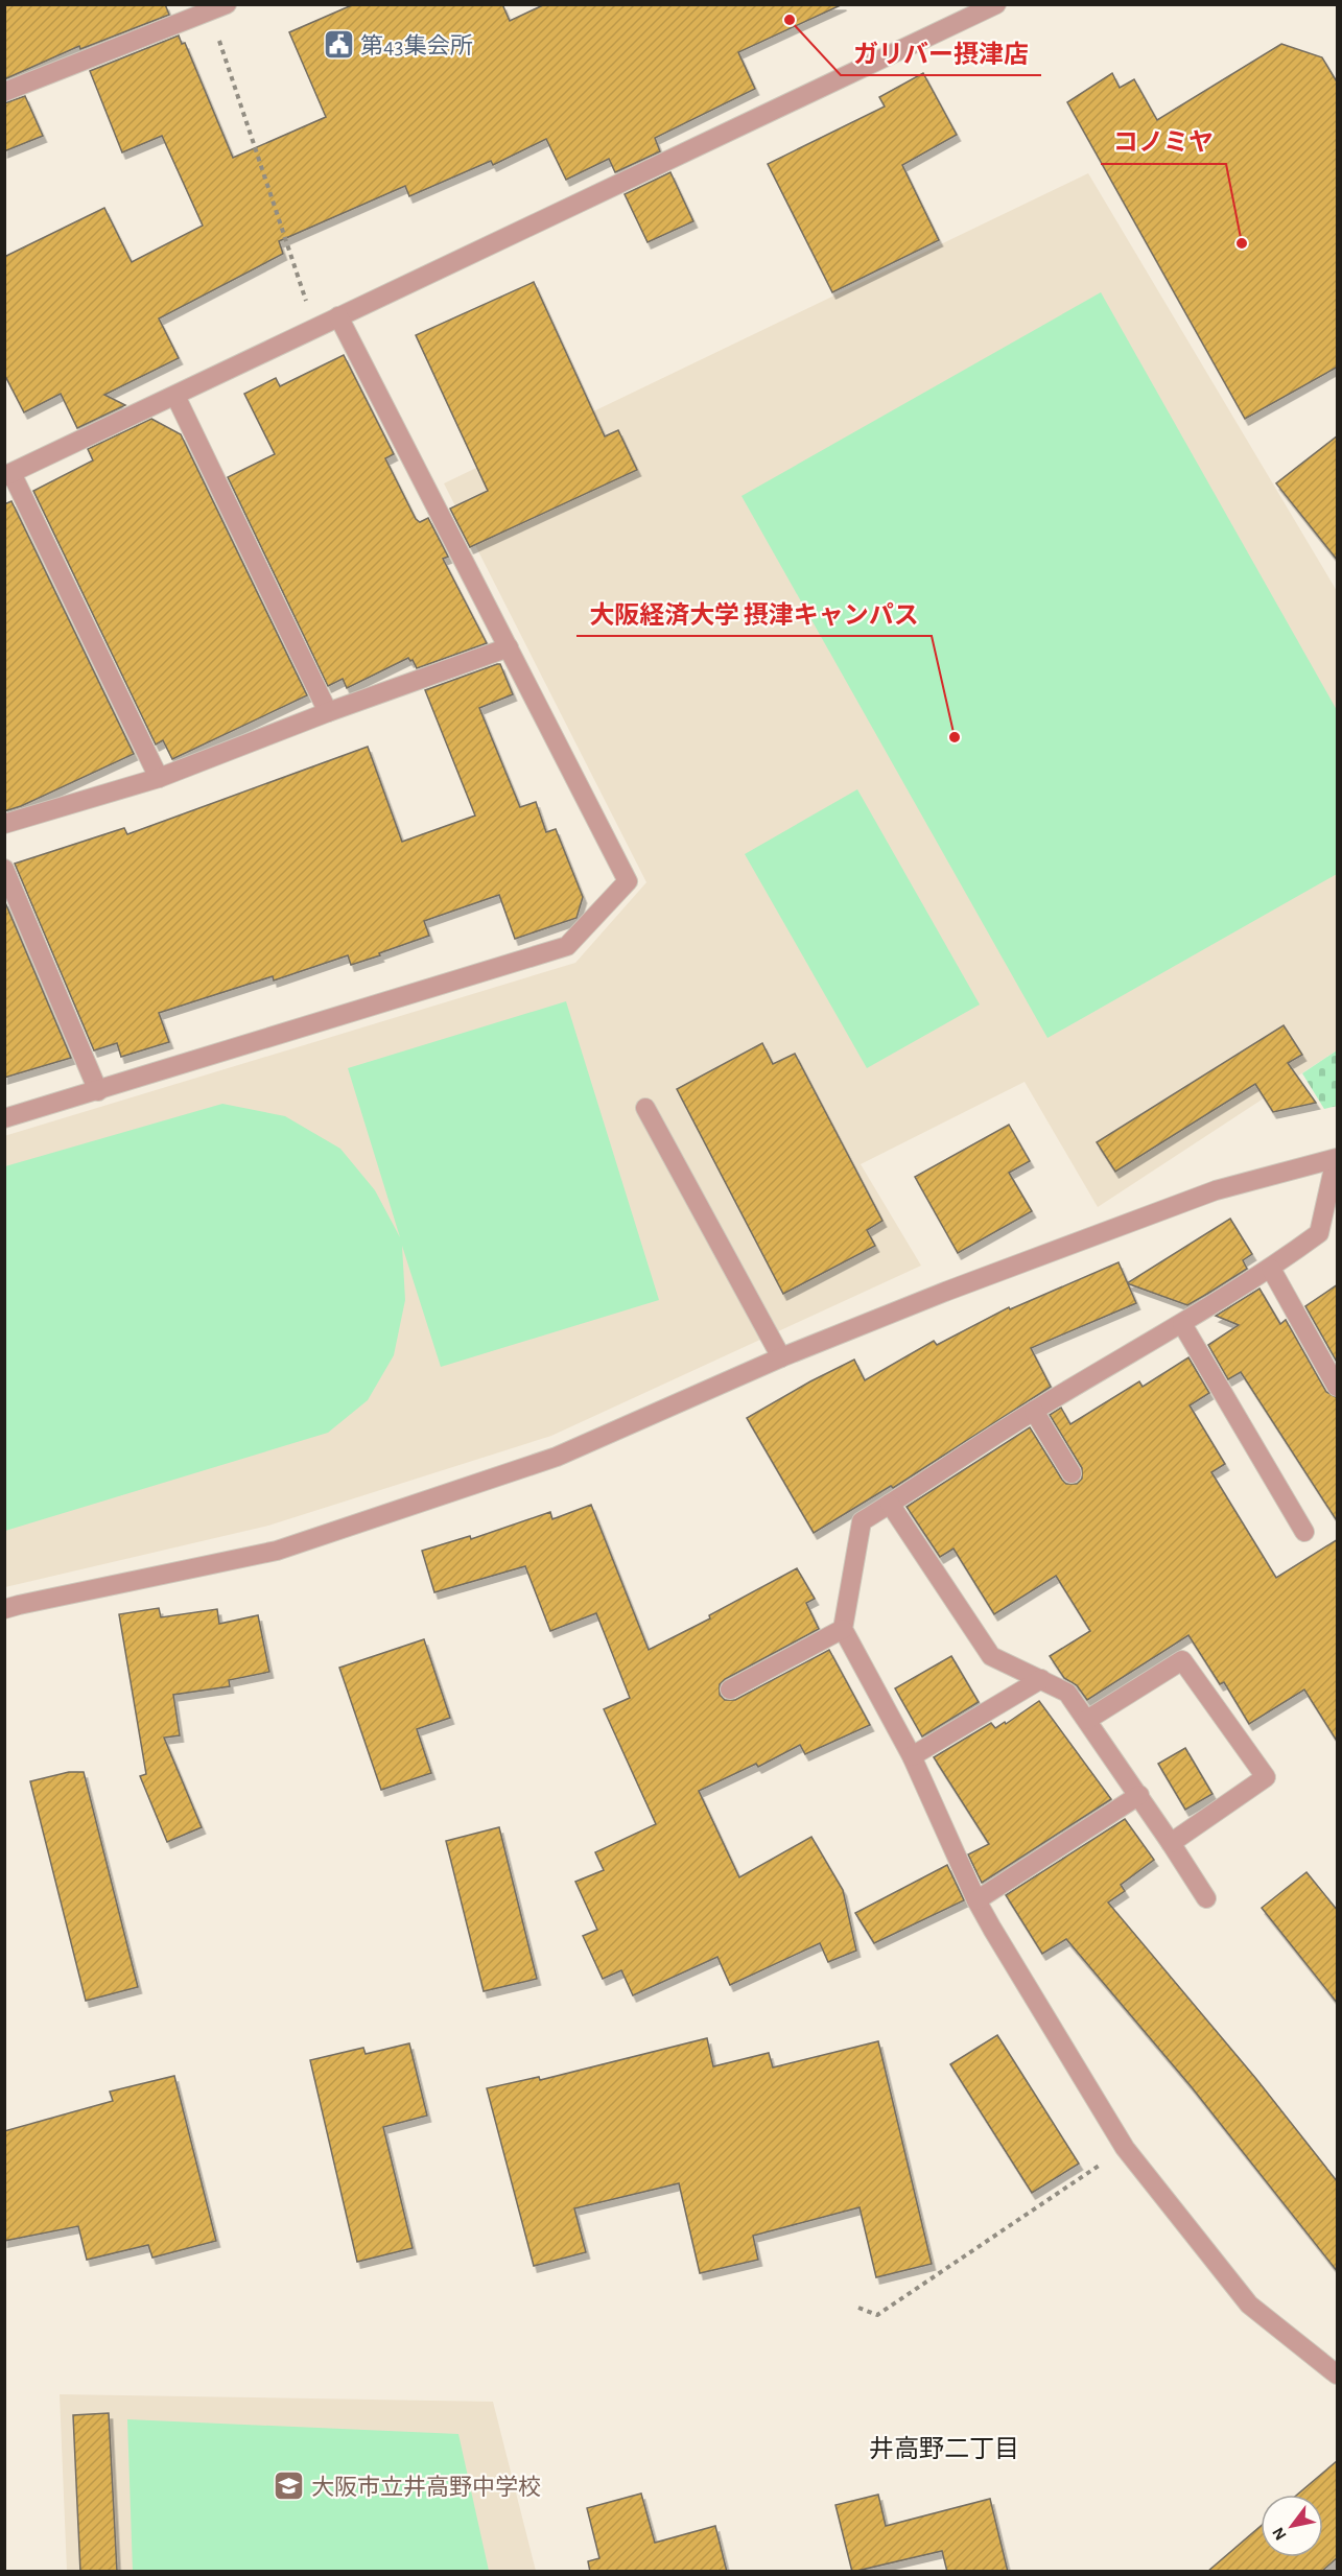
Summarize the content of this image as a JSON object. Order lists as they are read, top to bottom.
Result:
{
  "districts": ["井高野二丁目"],
  "places": {
    "other": ["ガリバー摂津店", "コノミヤ", "大阪経済大学 摂津キャンパス"],
    "public building": ["第43集会所"],
    "school or university": ["大阪市立井高野中学校"]
  },
  "north": "bottom left"
}
